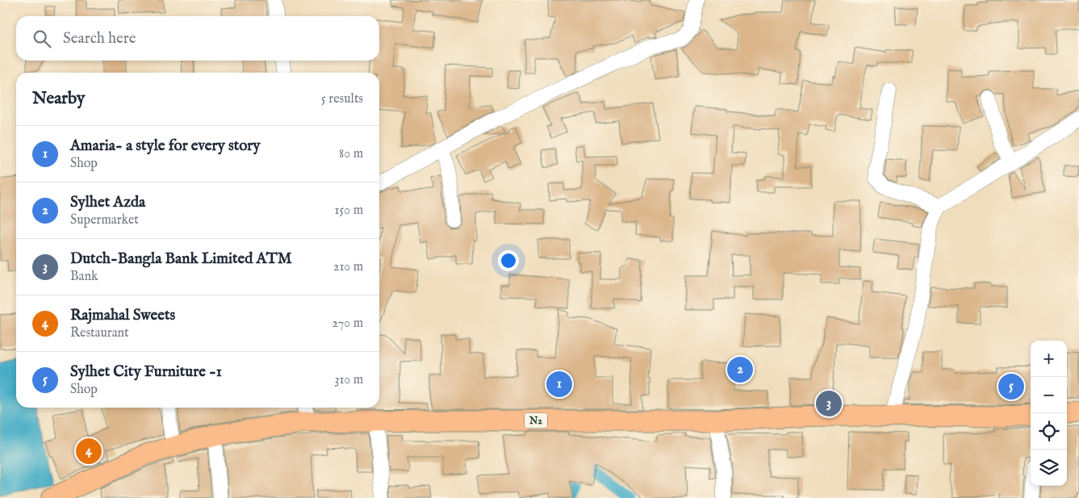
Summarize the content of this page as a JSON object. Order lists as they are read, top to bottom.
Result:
{
  "streets": {
    "highway": ["N2"]
  },
  "page": {
    "search": "Search here",
    "heading": ["Nearby", "5 results"],
    "list": [
      {
        "mark": "1",
        "name": "Amaria- a style for every story",
        "note": "Shop",
        "value": "80 m"
      },
      {
        "mark": "2",
        "name": "Sylhet Azda",
        "note": "Supermarket",
        "value": "150 m"
      },
      {
        "mark": "3",
        "name": "Dutch-Bangla Bank Limited ATM",
        "note": "Bank",
        "value": "210 m"
      },
      {
        "mark": "4",
        "name": "Rajmahal Sweets",
        "note": "Restaurant",
        "value": "270 m"
      },
      {
        "mark": "5",
        "name": "Sylhet City Furniture -1",
        "note": "Shop",
        "value": "310 m"
      }
    ],
    "map_buttons": ["+", "−"],
    "pins": [
      "2",
      "1",
      "5",
      "3",
      "4"
    ]
  }
}
